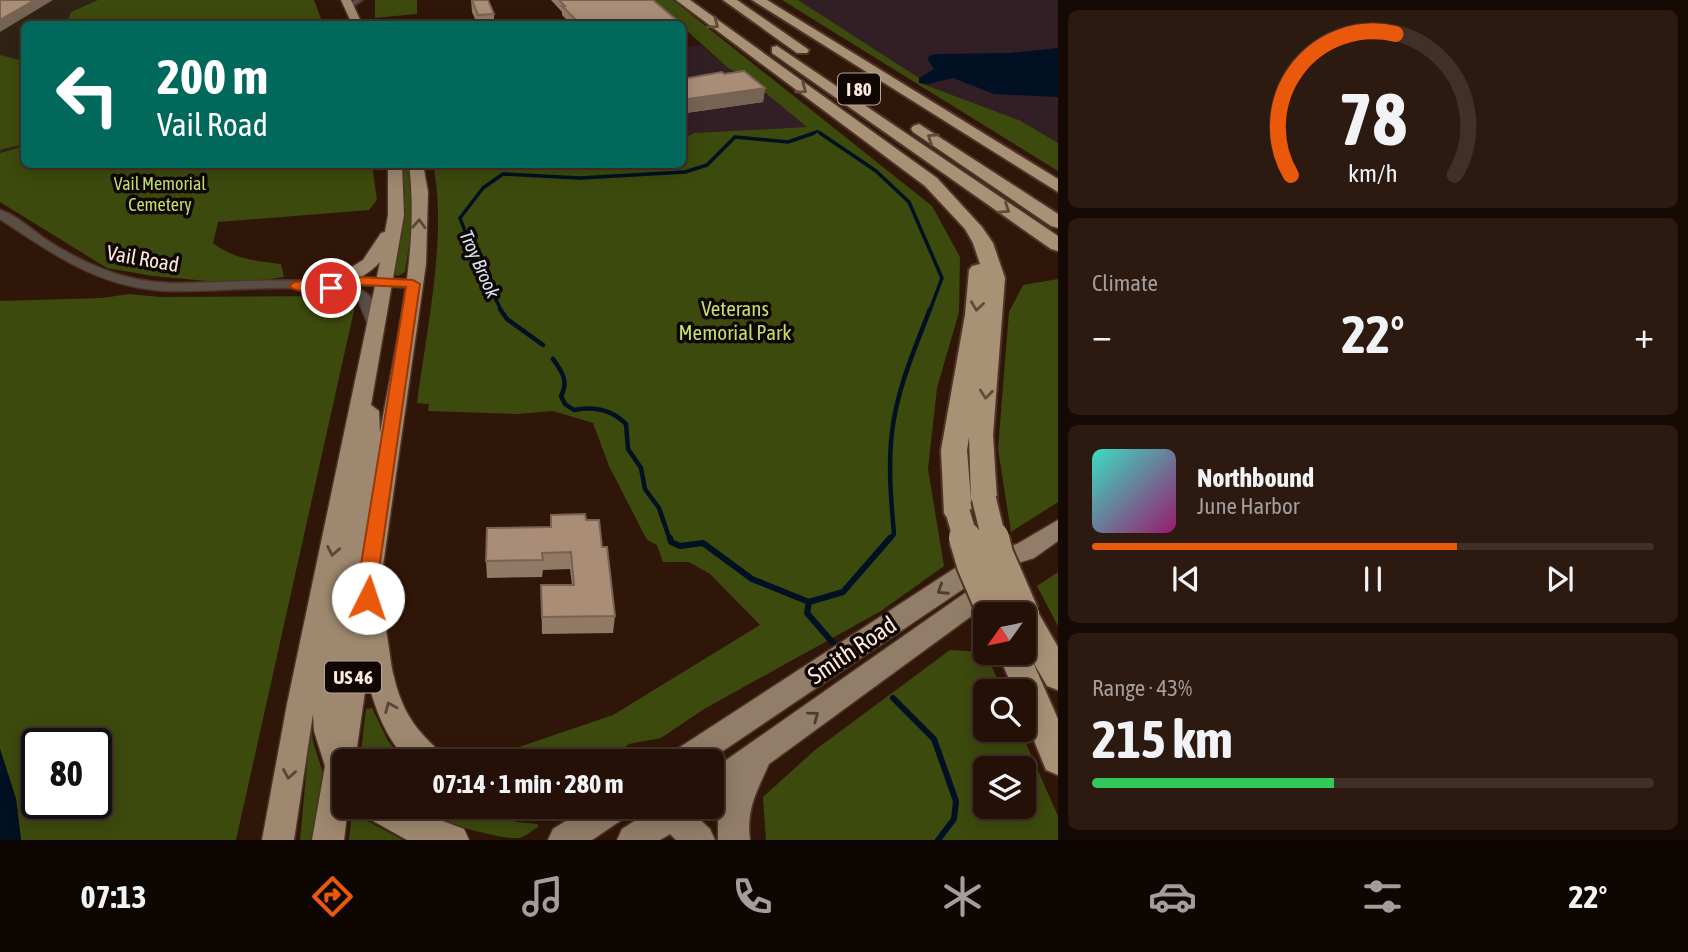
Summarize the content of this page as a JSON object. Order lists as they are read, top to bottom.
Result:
{
  "streets": {
    "highway": ["I 80", "US 46"],
    "main road": ["Smith Road"],
    "street": ["Vail Road"]
  },
  "crossings": [
    ["Vail Road", "US 46"]
  ],
  "water": ["Troy Brook"],
  "parks": ["Vail Memorial Cemetery", "Veterans Memorial Park"],
  "north": "bottom left",
  "page": {
    "turn": ["200 m", "Vail Road"],
    "tile": [
      "Climate",
      ["Range · 43%", "215 km"]
    ],
    "heat": ["−", "22°", "+"],
    "song": ["Northbound", "June Harbor"],
    "limit": "80",
    "trip": "07:14 · 1 min · 280 m",
    "tabs": ["07:13", "22°"],
    "gauge": ["78", "km/h"]
  }
}
